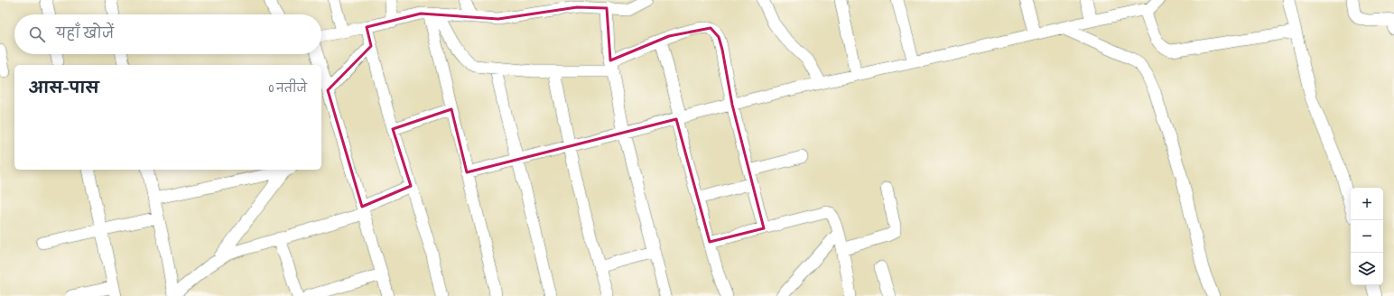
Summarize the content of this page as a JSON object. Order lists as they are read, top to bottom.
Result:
{
  "page": {
    "search": "यहाँ खोजें",
    "heading": ["आस-पास", "0 नतीजे"],
    "map_buttons": ["+", "−"]
  }
}
